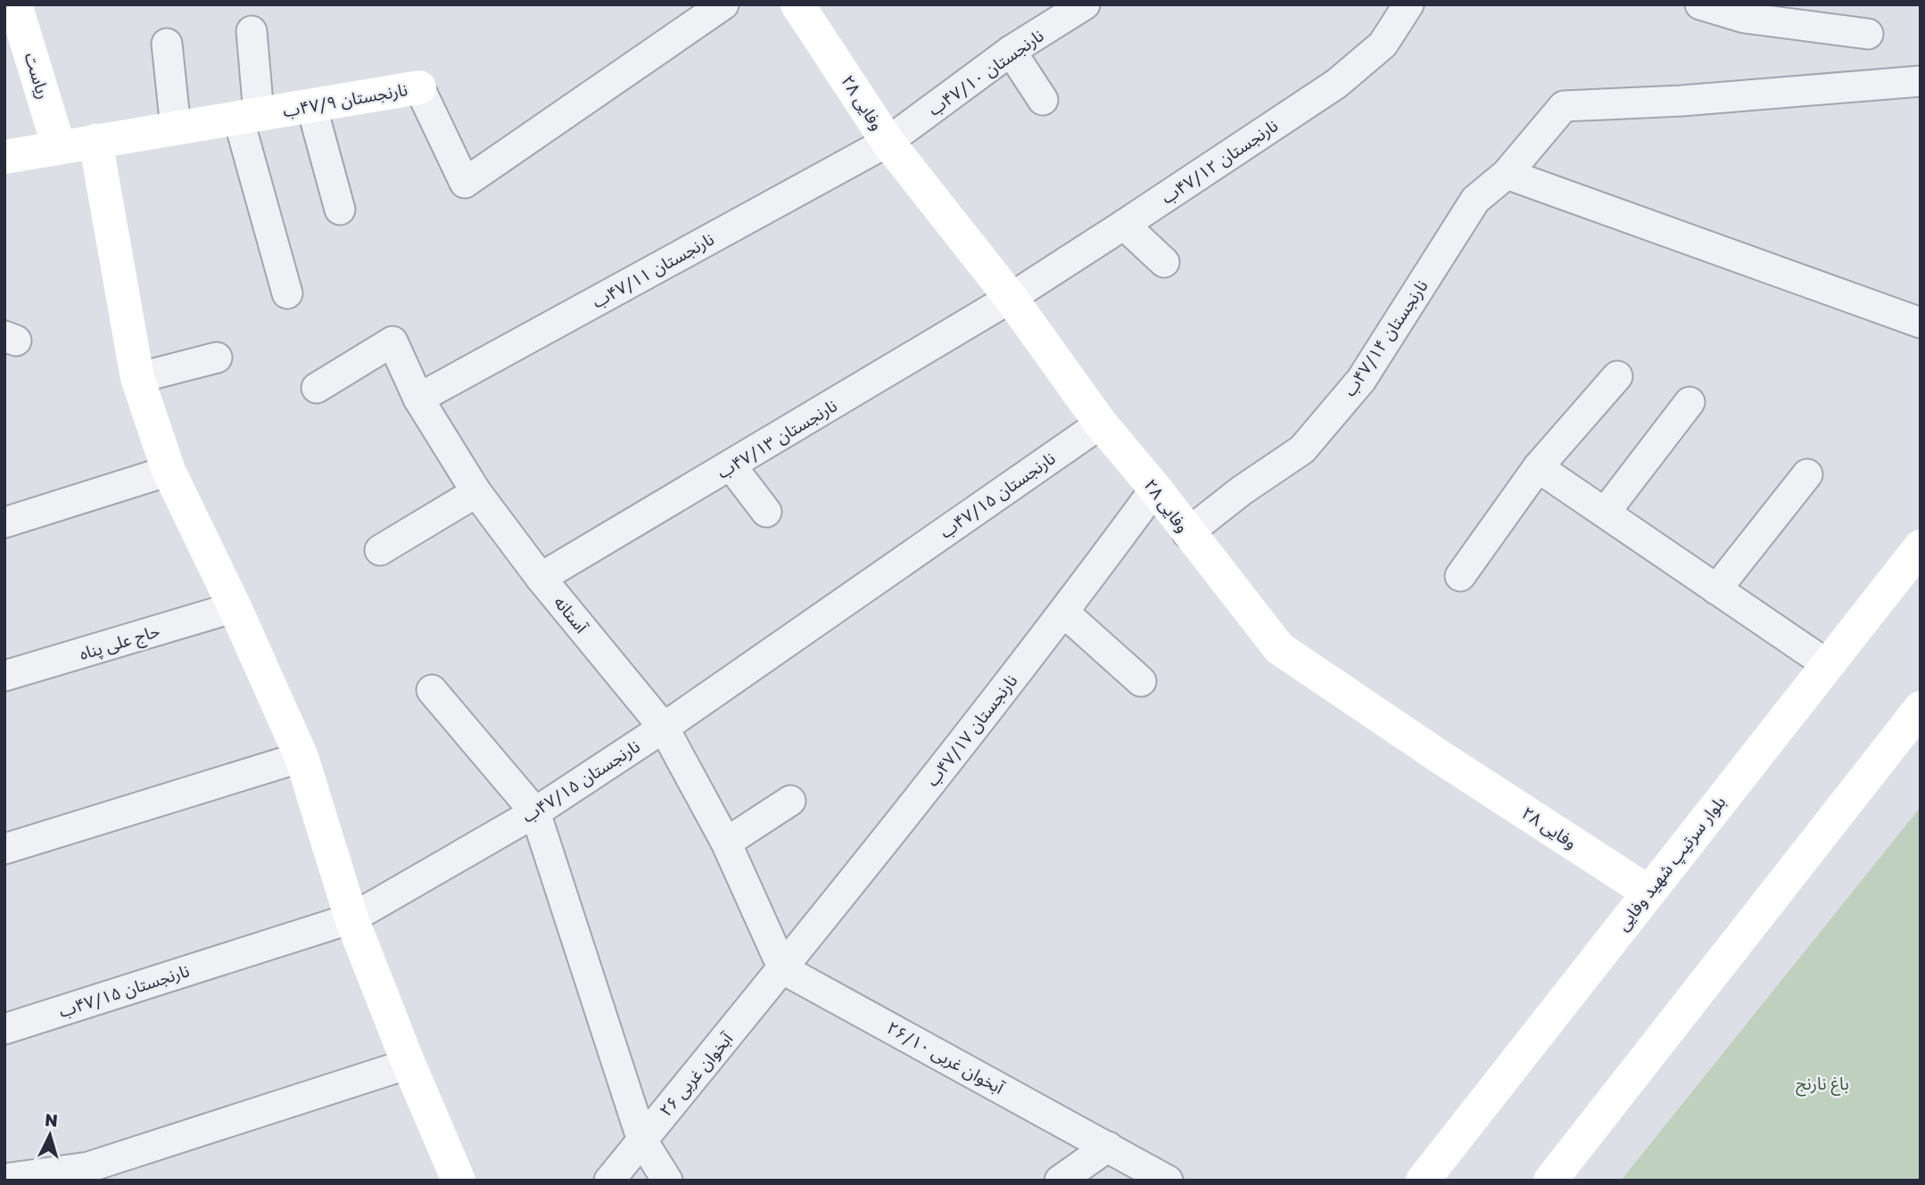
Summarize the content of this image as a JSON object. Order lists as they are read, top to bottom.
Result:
{
  "streets": {
    "street": [
      "نارنجستان ۴۷/۱۰ب",
      "ریاست",
      "نارنجستان ۴۷/۹ب",
      "وفایی ۲۸",
      "نارنجستان ۴۷/۱۲ب",
      "نارنجستان ۴۷/۱۱ب",
      "نارنجستان ۴۷/۱۴ب",
      "نارنجستان ۴۷/۱۳ب",
      "نارنجستان ۴۷/۱۵ب",
      "آستانه",
      "حاج علی پناه",
      "نارنجستان ۴۷/۱۷ب",
      "بلوار سرتیپ شهید وفایی",
      "آبخوان غربی ۲۶/۱۰",
      "آبخوان غربی ۲۶"
    ]
  },
  "crossings": [
    ["نارنجستان ۴۷/۱۰ب", "وفایی ۲۸"],
    ["نارنجستان ۴۷/۱۰ب", "نارنجستان ۴۷/۱۱ب"],
    ["ریاست", "نارنجستان ۴۷/۹ب"],
    ["وفایی ۲۸", "نارنجستان ۴۷/۱۲ب"],
    ["وفایی ۲۸", "نارنجستان ۴۷/۱۱ب"],
    ["وفایی ۲۸", "نارنجستان ۴۷/۱۴ب"],
    ["وفایی ۲۸", "نارنجستان ۴۷/۱۳ب"],
    ["وفایی ۲۸", "نارنجستان ۴۷/۱۵ب"],
    ["وفایی ۲۸", "نارنجستان ۴۷/۱۷ب"],
    ["وفایی ۲۸", "بلوار سرتیپ شهید وفایی"],
    ["نارنجستان ۴۷/۱۲ب", "نارنجستان ۴۷/۱۳ب"],
    ["نارنجستان ۴۷/۱۱ب", "آستانه"],
    ["نارنجستان ۴۷/۱۳ب", "آستانه"],
    ["نارنجستان ۴۷/۱۵ب", "آستانه"],
    ["آستانه", "نارنجستان ۴۷/۱۷ب"],
    ["آستانه", "آبخوان غربی ۲۶/۱۰"],
    ["آستانه", "آبخوان غربی ۲۶"],
    ["نارنجستان ۴۷/۱۷ب", "آبخوان غربی ۲۶/۱۰"],
    ["نارنجستان ۴۷/۱۷ب", "آبخوان غربی ۲۶"],
    ["آبخوان غربی ۲۶/۱۰", "آبخوان غربی ۲۶"]
  ],
  "parks": ["باغ نارنج"],
  "north": "top"
}
